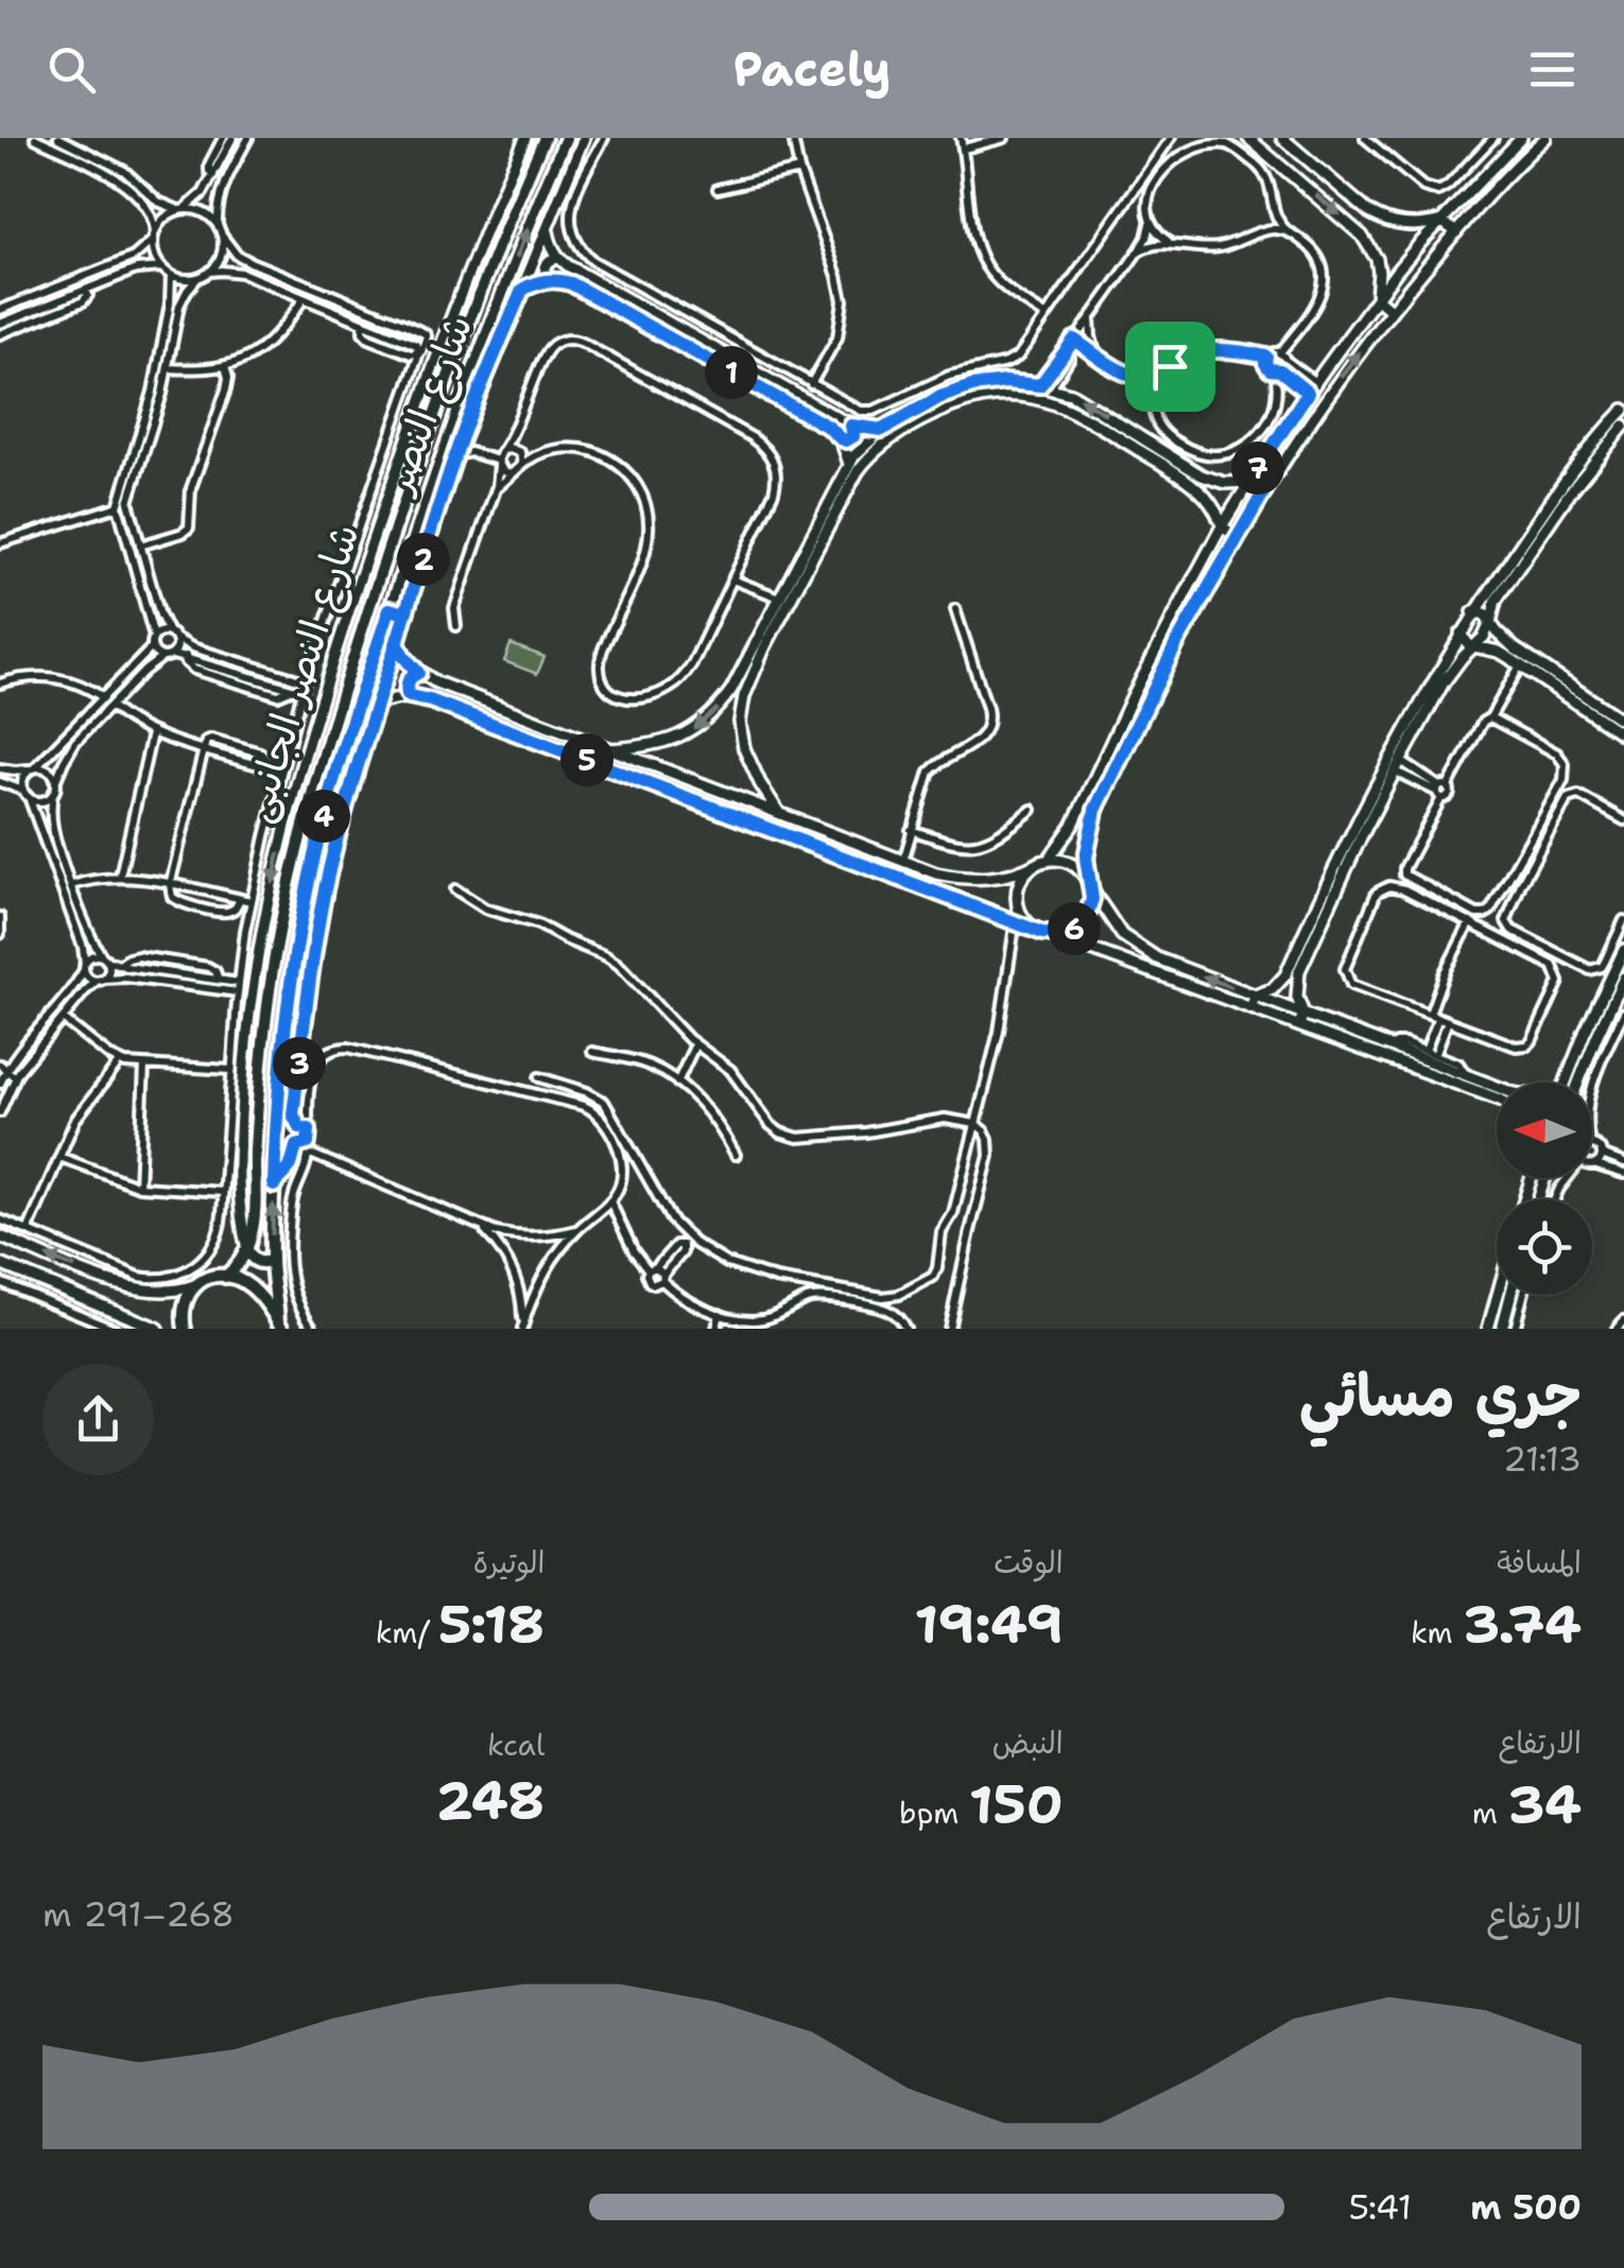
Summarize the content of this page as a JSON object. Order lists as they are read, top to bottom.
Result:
{
  "streets": {
    "main road": ["شارع النصر"],
    "street": ["شارع النصر الجانبى"]
  },
  "crossings": [
    ["شارع النصر", "شارع النصر الجانبى"]
  ],
  "north": "left",
  "page": {
    "header": "Pacely",
    "pins": [
      "1",
      "7",
      "2",
      "5",
      "4",
      "6",
      "3"
    ],
    "heading": ["جري مسائي", "21:13"],
    "stats": [
      ["المسافة", "3.74 km"],
      ["الوقت", "19:49"],
      ["الوتيرة", "5:18 /km"],
      ["الارتفاع", "34 m"],
      ["النبض", "150 bpm"],
      ["kcal", "248"]
    ],
    "chart": ["الارتفاع", "268–291 m"],
    "list": [
      {
        "name": "500 m",
        "note": "5:41"
      }
    ]
  }
}
